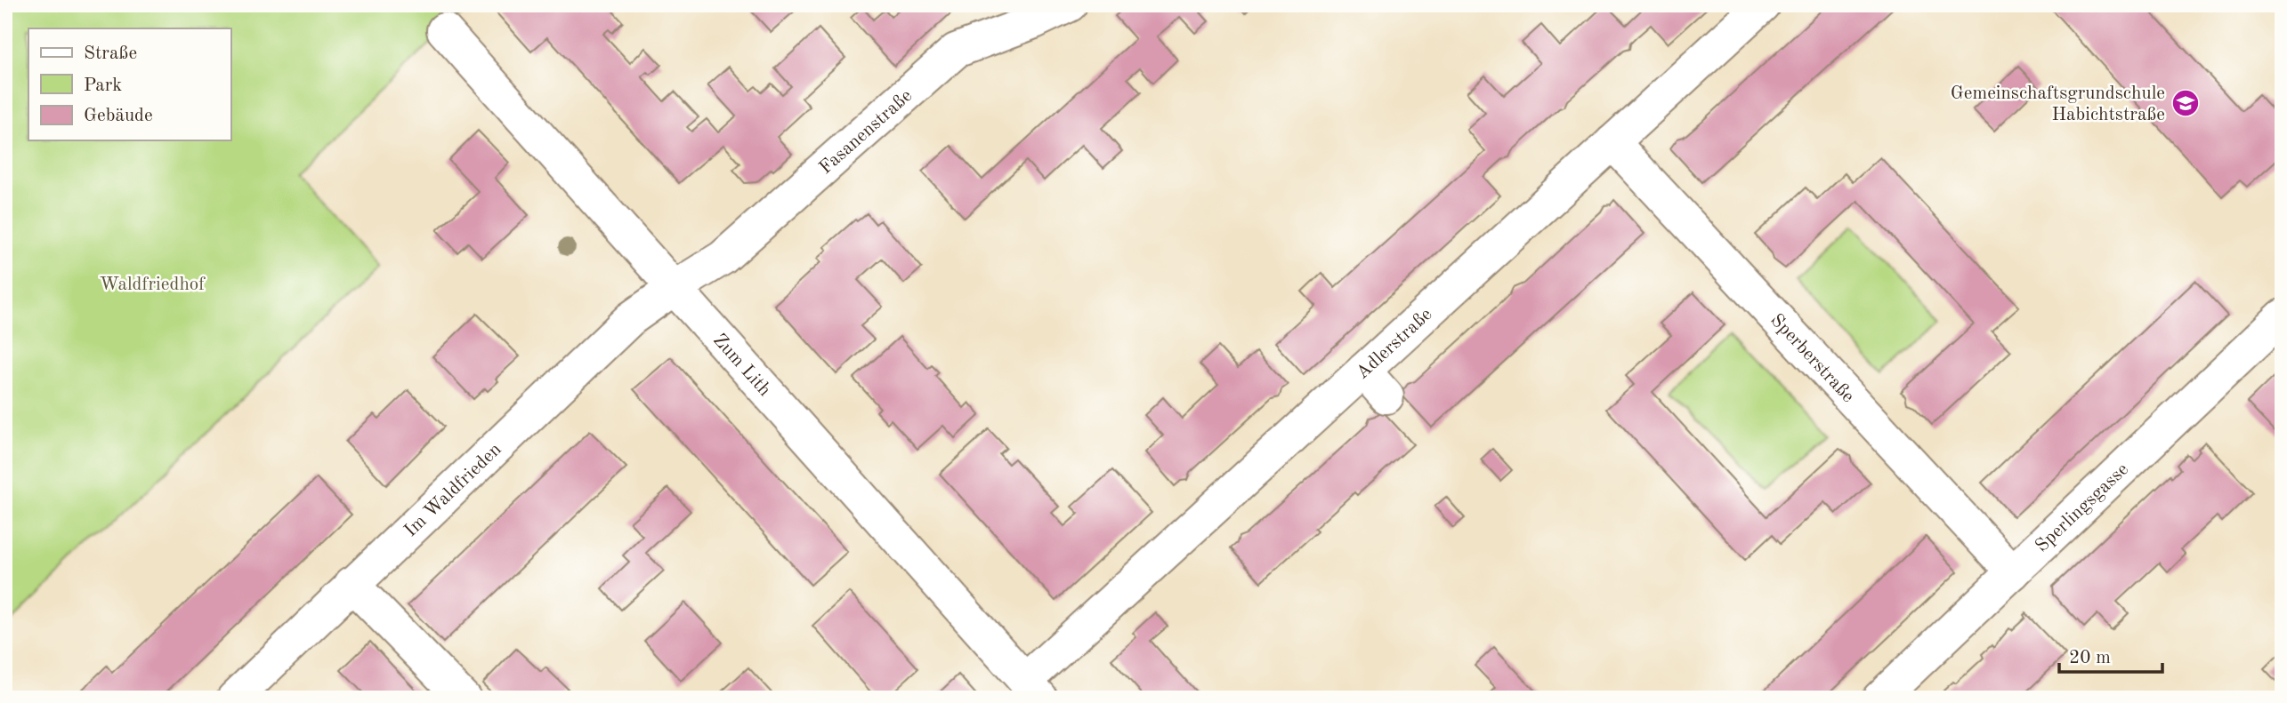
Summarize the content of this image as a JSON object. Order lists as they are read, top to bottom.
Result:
{
  "streets": {
    "street": [
      "Fasanenstraße",
      "Adlerstraße",
      "Sperberstraße",
      "Zum Lith",
      "Im Waldfrieden",
      "Sperlingsgasse"
    ]
  },
  "crossings": [
    ["Fasanenstraße", "Zum Lith"],
    ["Fasanenstraße", "Im Waldfrieden"],
    ["Adlerstraße", "Sperberstraße"],
    ["Adlerstraße", "Zum Lith"],
    ["Sperberstraße", "Sperlingsgasse"],
    ["Zum Lith", "Im Waldfrieden"]
  ],
  "parks": ["Waldfriedhof"],
  "places": {
    "school or university": ["Gemeinschaftsgrundschule Habichtstraße"]
  },
  "legend": ["Straße", "Park", "Gebäude"],
  "scale_bar": "20 m"
}
